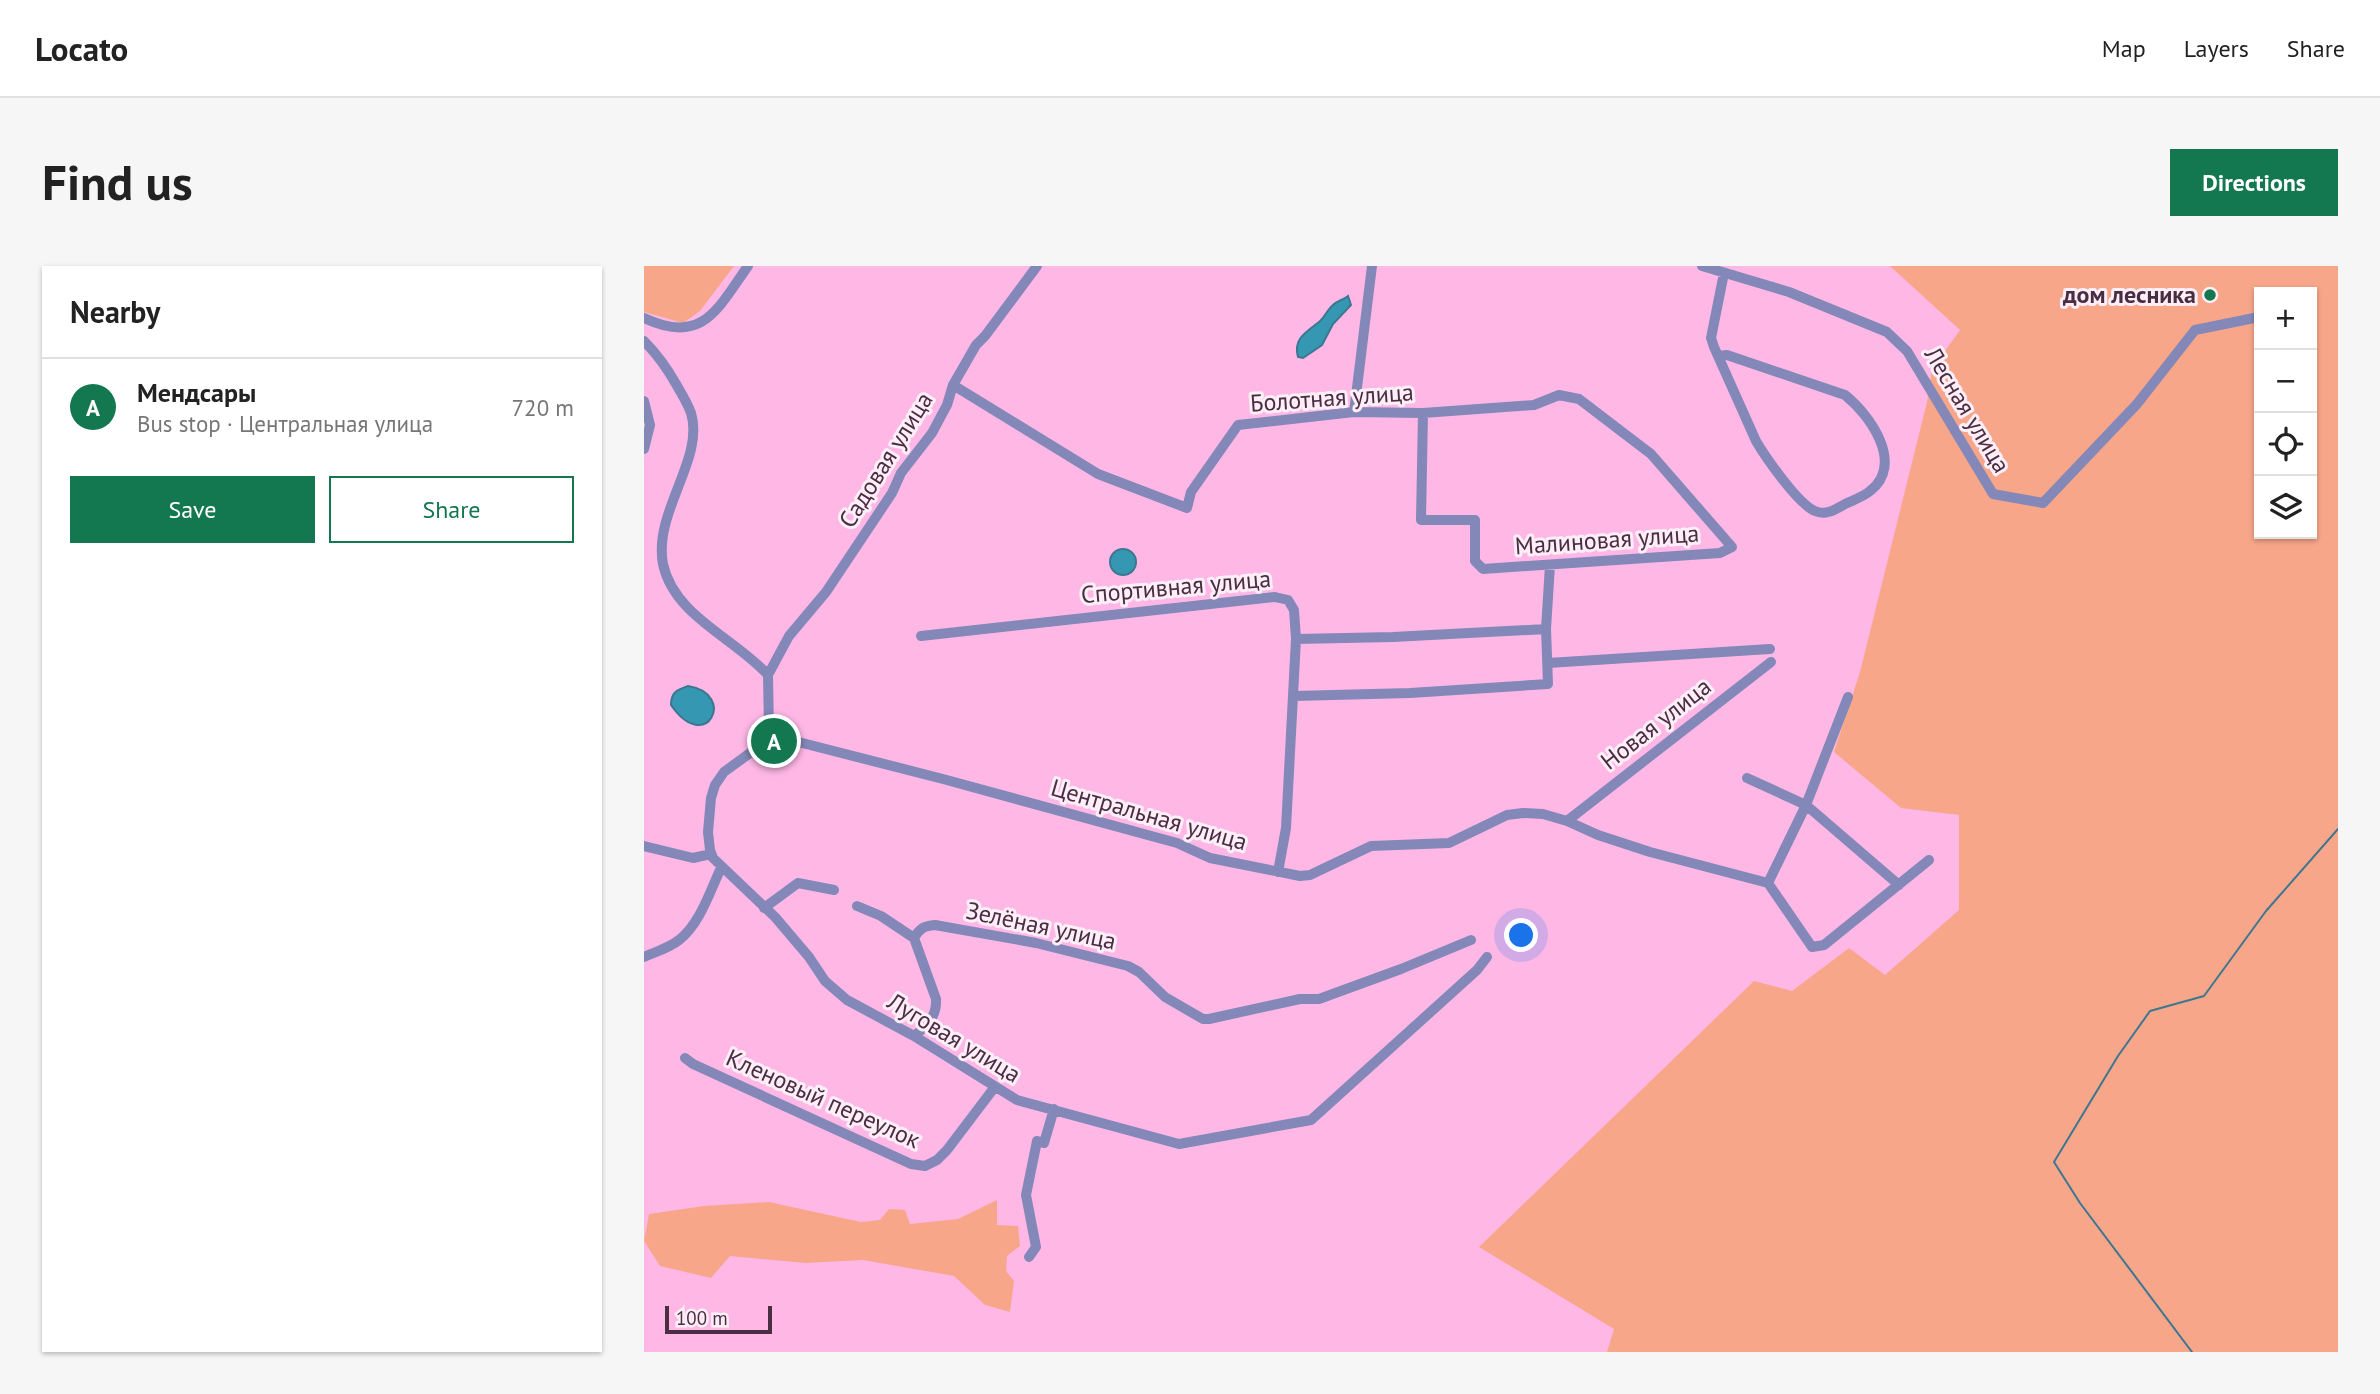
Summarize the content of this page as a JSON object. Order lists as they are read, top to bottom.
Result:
{
  "streets": {
    "street": [
      "Болотная улица",
      "Лесная улица",
      "Садовая улица",
      "Малиновая улица",
      "Спортивная улица",
      "Новая улица",
      "Центральная улица",
      "Зелёная улица",
      "Луговая улица",
      "Кленовый переулок"
    ]
  },
  "crossings": [
    ["Болотная улица", "Садовая улица"],
    ["Болотная улица", "Малиновая улица"],
    ["Спортивная улица", "Центральная улица"],
    ["Новая улица", "Центральная улица"],
    ["Луговая улица", "Кленовый переулок"]
  ],
  "places": ["дом лесника"],
  "scale_bar": "100 m",
  "page": {
    "header": "Locato",
    "nav": ["Map", "Layers", "Share"],
    "buttons": [
      "Directions",
      ["Save", "Share"]
    ],
    "title": "Find us",
    "heading": "Nearby",
    "map_buttons": ["+", "−"],
    "list": [
      {
        "mark": "A",
        "name": "Мендсары",
        "note": "Bus stop · Центральная улица",
        "value": "720 m"
      }
    ],
    "pins": "A",
    "scale": "100 m"
  }
}
